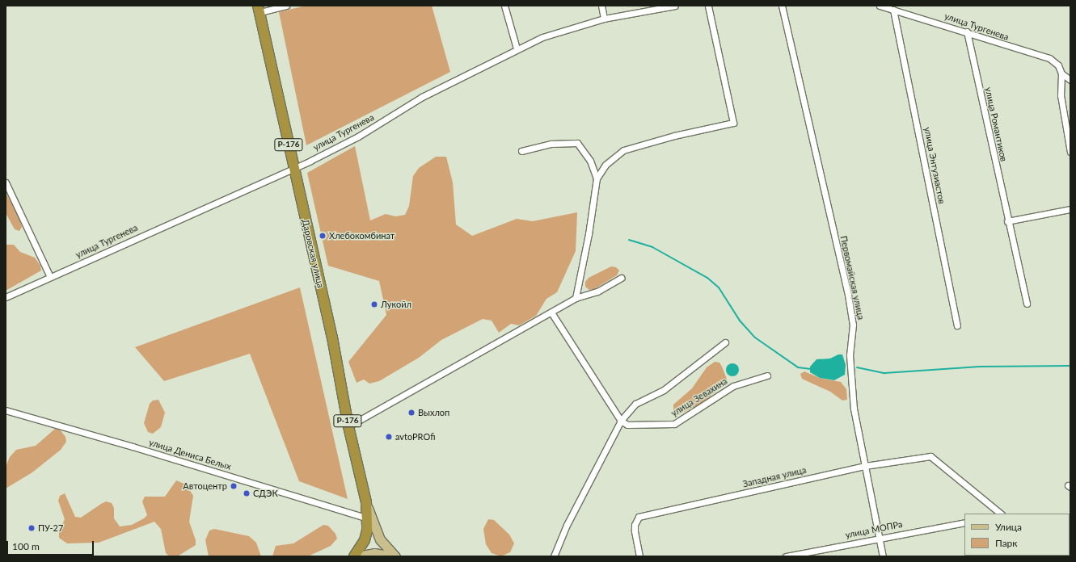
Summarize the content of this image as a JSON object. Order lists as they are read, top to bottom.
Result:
{
  "streets": {
    "highway": ["Р-176", "Даровская улица"],
    "street": [
      "улица Тургенева",
      "улица Романтиков",
      "улица Энтузиастов",
      "Первомайская улица",
      "улица Зевахина",
      "улица Дениса Белых",
      "Западная улица",
      "улица МОПРа"
    ]
  },
  "crossings": [
    ["улица Тургенева", "улица Романтиков"],
    ["улица Тургенева", "улица Энтузиастов"],
    ["улица Тургенева", "Даровская улица"],
    ["Даровская улица", "улица Дениса Белых"],
    ["Первомайская улица", "Западная улица"],
    ["Первомайская улица", "улица МОПРа"]
  ],
  "places": [
    "Хлебокомбинат",
    "Лукойл",
    "Выхлоп",
    "avtoPROfi",
    "Автоцентр",
    "СДЭК",
    "ПУ-27"
  ],
  "legend": ["Улица", "Парк"],
  "scale_bar": "100 m"
}
